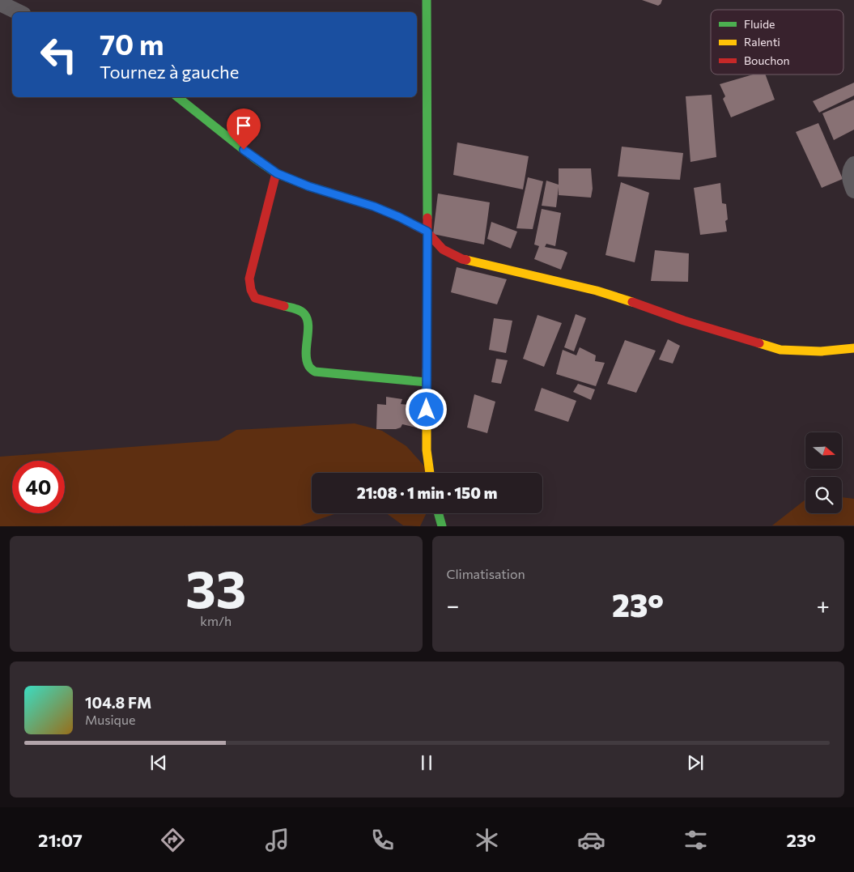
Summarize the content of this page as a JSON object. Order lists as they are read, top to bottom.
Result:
{
  "legend": ["Fluide", "Ralenti", "Bouchon"],
  "north": "right",
  "page": {
    "turn": ["70 m", "Tournez à gauche"],
    "limit": "40",
    "trip": "21:08 · 1 min · 150 m",
    "tile": [
      ["33", "km/h"],
      "Climatisation"
    ],
    "heat": ["−", "23°", "+"],
    "song": ["104.8 FM", "Musique"],
    "tabs": ["21:07", "23°"]
  }
}
